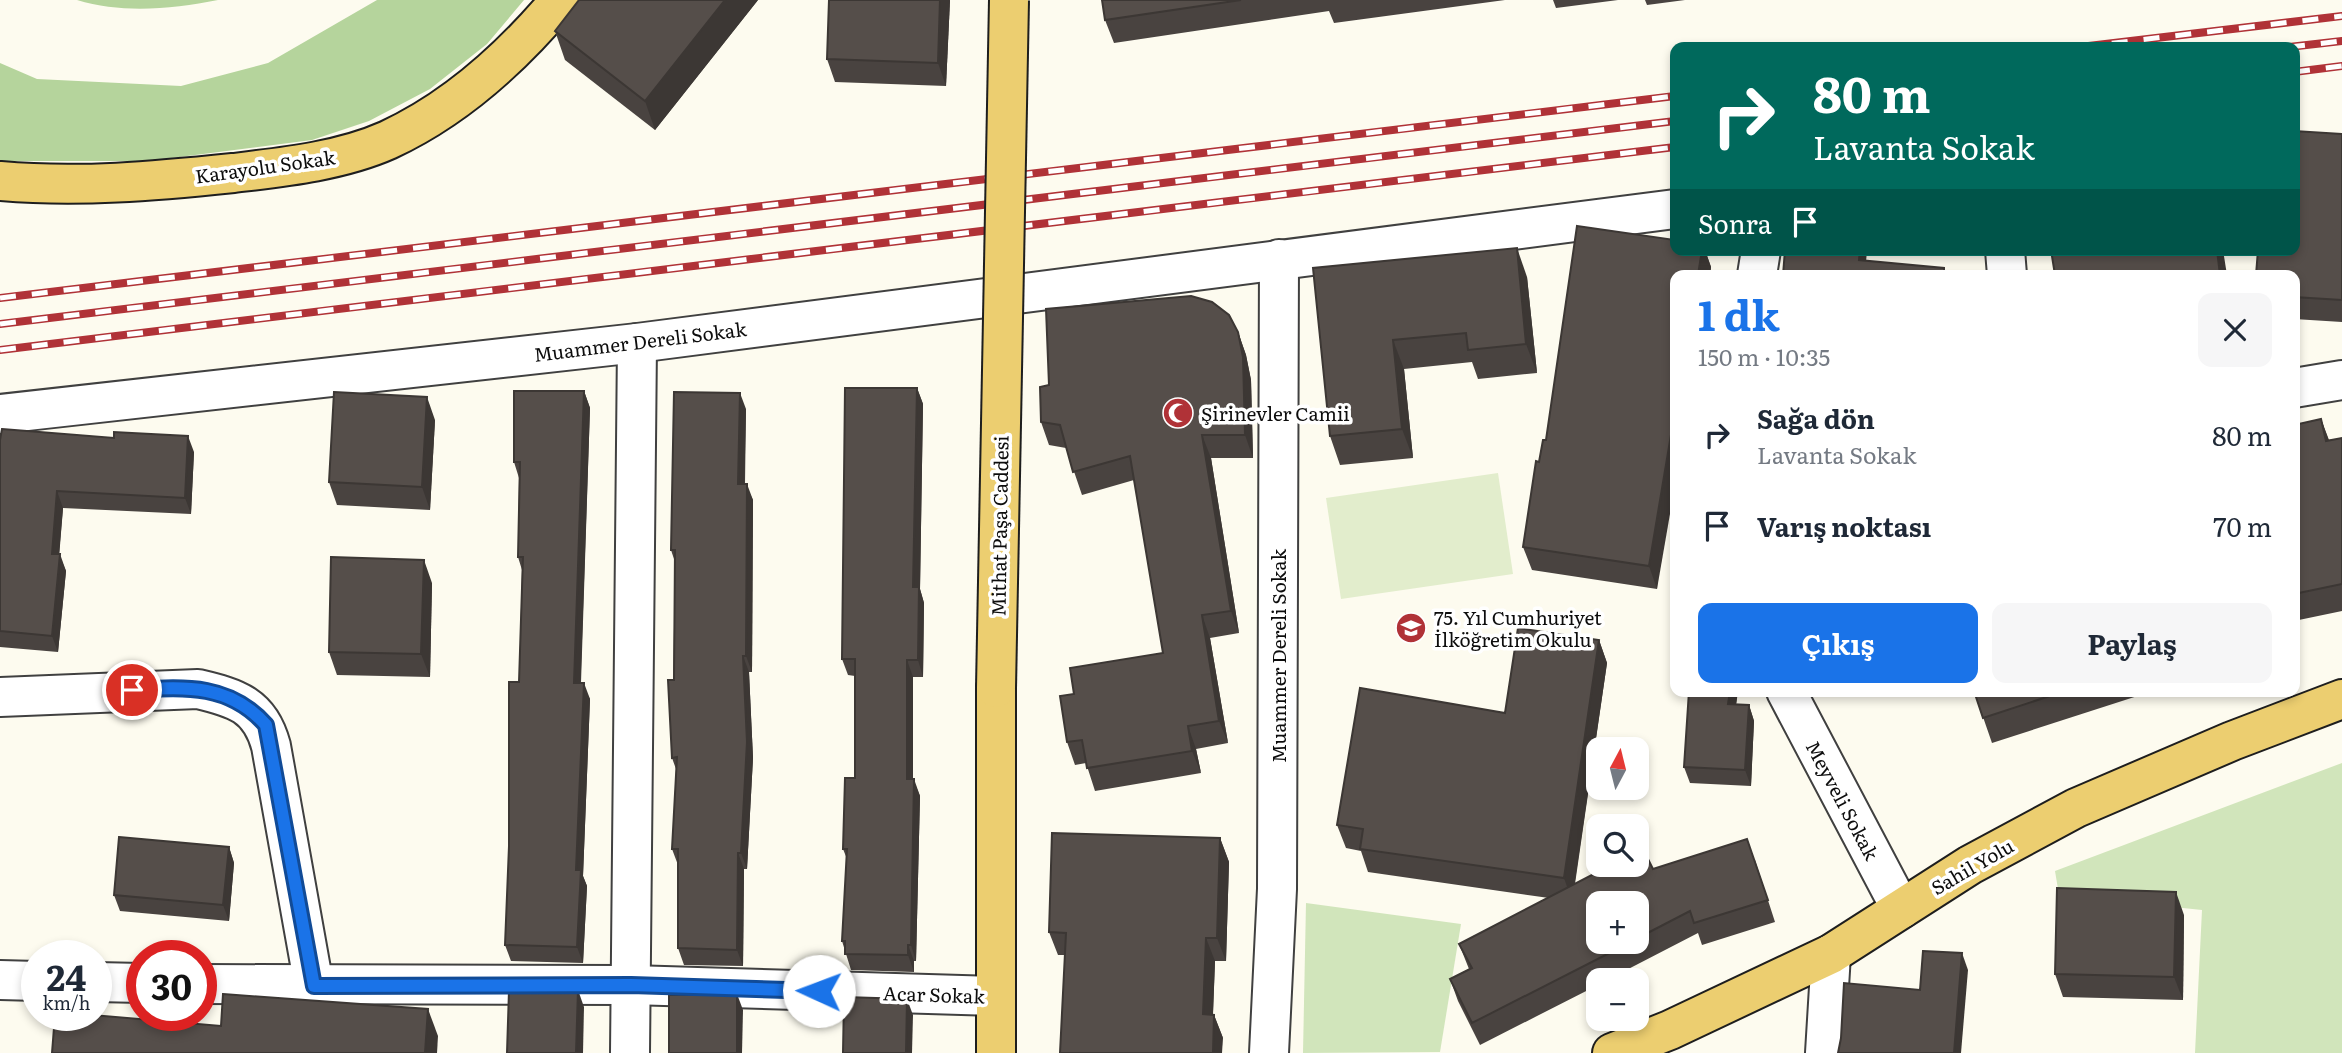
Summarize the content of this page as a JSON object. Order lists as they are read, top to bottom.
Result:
{
  "streets": {
    "main road": ["Karayolu Sokak", "Mithat Paşa Caddesi", "Sahil Yolu"],
    "street": ["Muammer Dereli Sokak", "Meyveli Sokak", "Acar Sokak"]
  },
  "crossings": [
    ["Mithat Paşa Caddesi", "Acar Sokak"],
    ["Meyveli Sokak", "Sahil Yolu"]
  ],
  "places": {
    "mosque": ["Şirinevler Camii"],
    "school or university": ["75. Yıl Cumhuriyet İlköğretim Okulu"]
  },
  "north": "top",
  "page": {
    "turn": ["80 m", "Lavanta Sokak"],
    "then": "Sonra",
    "heading": ["1 dk", "150 m · 10:35"],
    "list": [
      {
        "name": "Sağa dön",
        "note": "Lavanta Sokak",
        "value": "80 m"
      },
      {
        "name": "Varış noktası",
        "value": "70 m"
      }
    ],
    "buttons": ["Çıkış", "Paylaş"],
    "map_buttons": ["+", "−"],
    "speed": "24 km/h",
    "limit": "30"
  }
}
